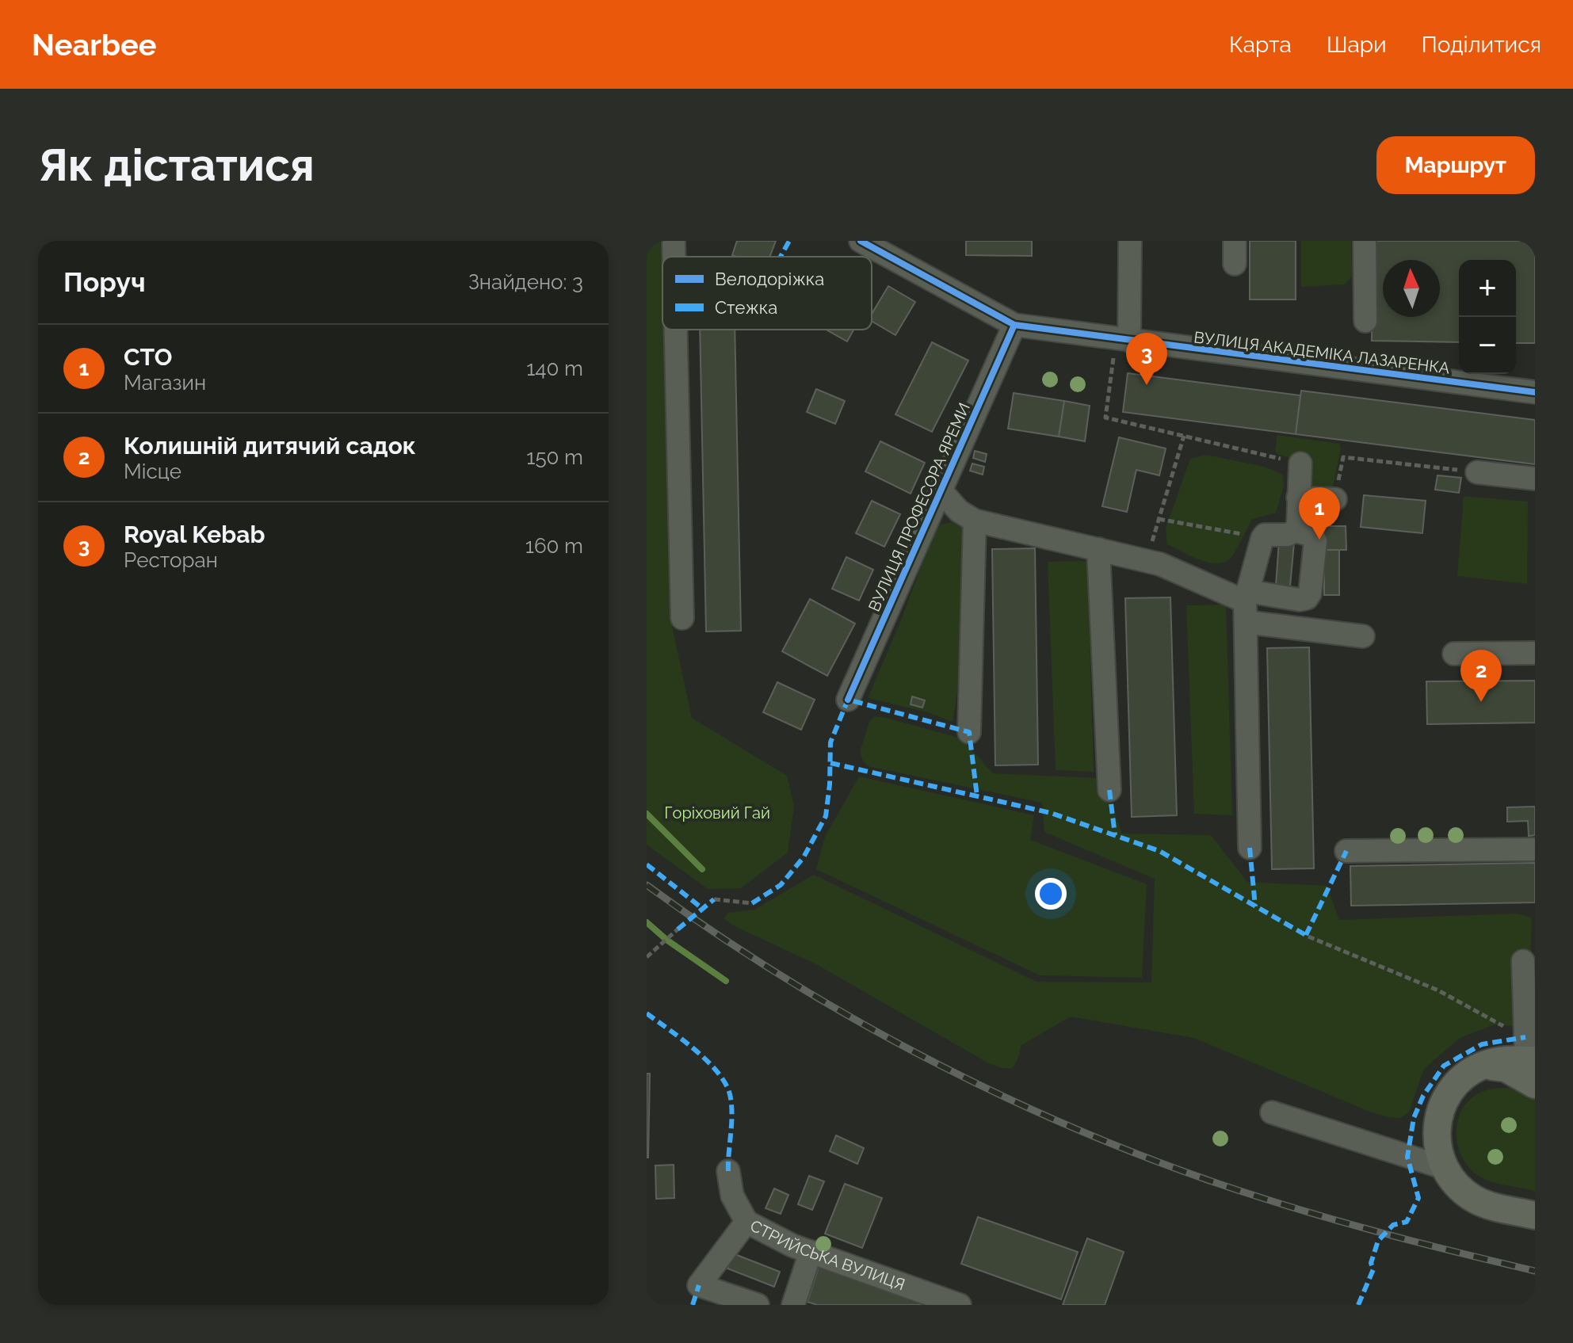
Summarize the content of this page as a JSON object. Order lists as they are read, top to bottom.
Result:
{
  "streets": {
    "street": ["ВУЛИЦЯ АКАДЕМІКА ЛАЗАРЕНКА", "ВУЛИЦЯ ПРОФЕСОРА ЯРЕМИ", "СТРИЙСЬКА ВУЛИЦЯ"]
  },
  "crossings": [
    ["ВУЛИЦЯ АКАДЕМІКА ЛАЗАРЕНКА", "ВУЛИЦЯ ПРОФЕСОРА ЯРЕМИ"]
  ],
  "parks": ["Горіховий Гай"],
  "legend": ["Велодоріжка", "Стежка"],
  "north": "top",
  "page": {
    "header": "Nearbee",
    "nav": ["Карта", "Шари", "Поділитися"],
    "buttons": "Маршрут",
    "title": "Як дістатися",
    "heading": ["Поруч", "Знайдено: 3"],
    "map_buttons": ["+", "−"],
    "list": [
      {
        "mark": "1",
        "name": "СТО",
        "note": "Магазин",
        "value": "140 m"
      },
      {
        "mark": "2",
        "name": "Колишній дитячий садок",
        "note": "Місце",
        "value": "150 m"
      },
      {
        "mark": "3",
        "name": "Royal Kebab",
        "note": "Ресторан",
        "value": "160 m"
      }
    ],
    "pins": ["3", "1", "2"]
  }
}
